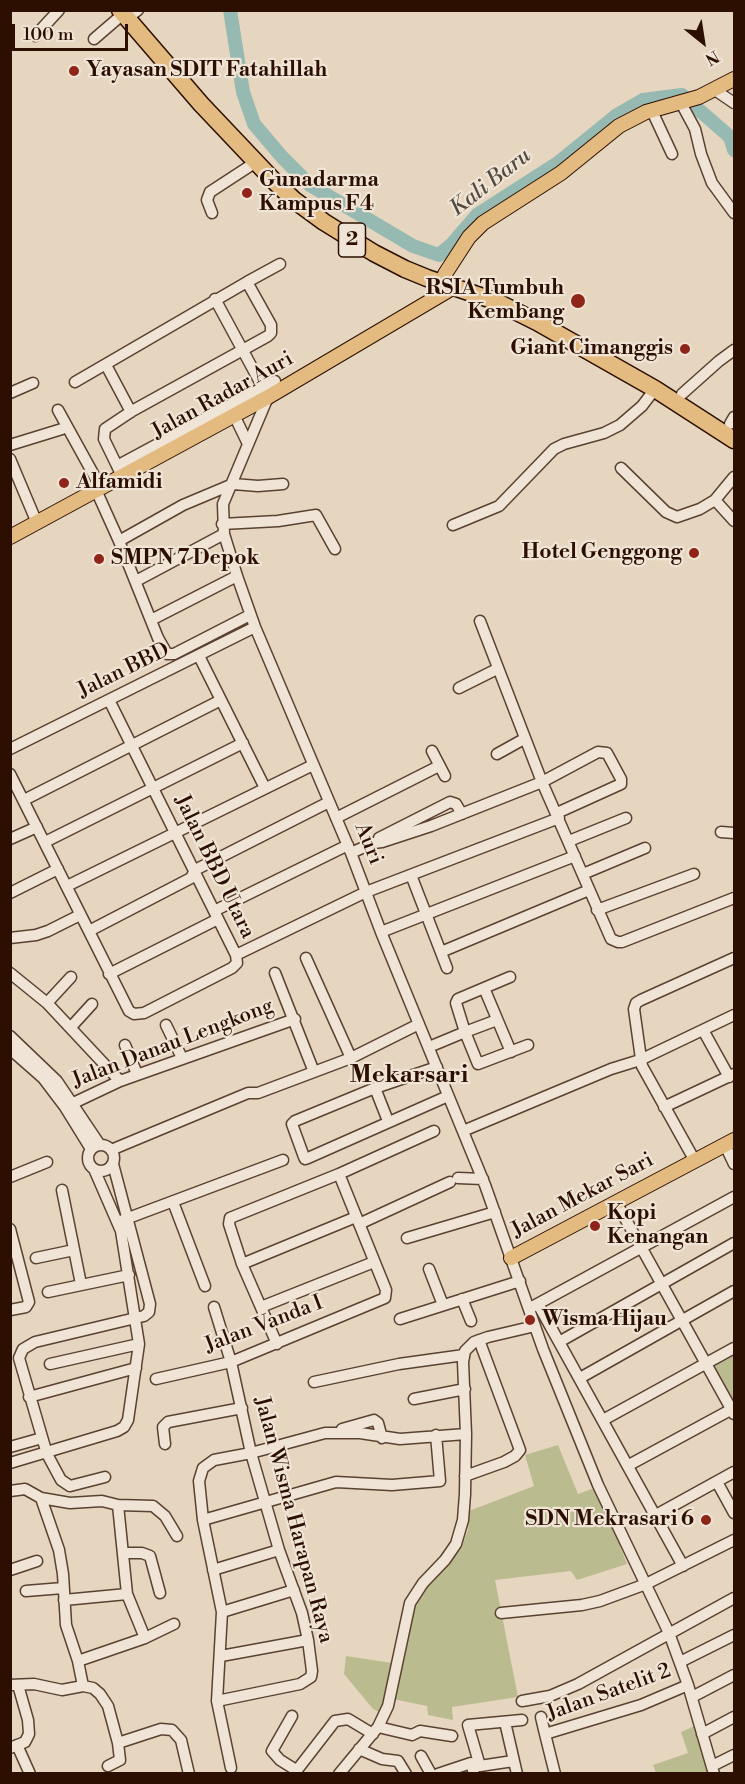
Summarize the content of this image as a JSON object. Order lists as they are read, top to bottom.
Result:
{
  "streets": {
    "highway": ["2"],
    "main road": ["Jalan Radar Auri", "Jalan Mekar Sari"],
    "street": [
      "Jalan BBD",
      "Auri",
      "Jalan BBD Utara",
      "Jalan Danau Lengkong",
      "Jalan Vanda I",
      "Jalan Wisma Harapan Raya",
      "Jalan Satelit 2"
    ]
  },
  "crossings": [
    ["2", "Jalan Radar Auri"],
    ["Jalan Radar Auri", "Auri"],
    ["Jalan BBD", "Auri"],
    ["Jalan BBD", "Jalan BBD Utara"],
    ["Auri", "Jalan Mekar Sari"],
    ["Jalan Mekar Sari", "Jalan Satelit 2"],
    ["Jalan Vanda I", "Jalan Wisma Harapan Raya"]
  ],
  "districts": ["Mekarsari"],
  "water": ["Kali Baru"],
  "places": [
    "Yayasan SDIT Fatahillah",
    "Gunadarma Kampus F4",
    "RSIA Tumbuh Kembang",
    "Giant Cimanggis",
    "Alfamidi",
    "Hotel Genggong",
    "SMPN 7 Depok",
    "Kopi Kenangan",
    "Wisma Hijau",
    "SDN Mekrasari 6"
  ],
  "scale_bar": "100 m",
  "north": "bottom right"
}
